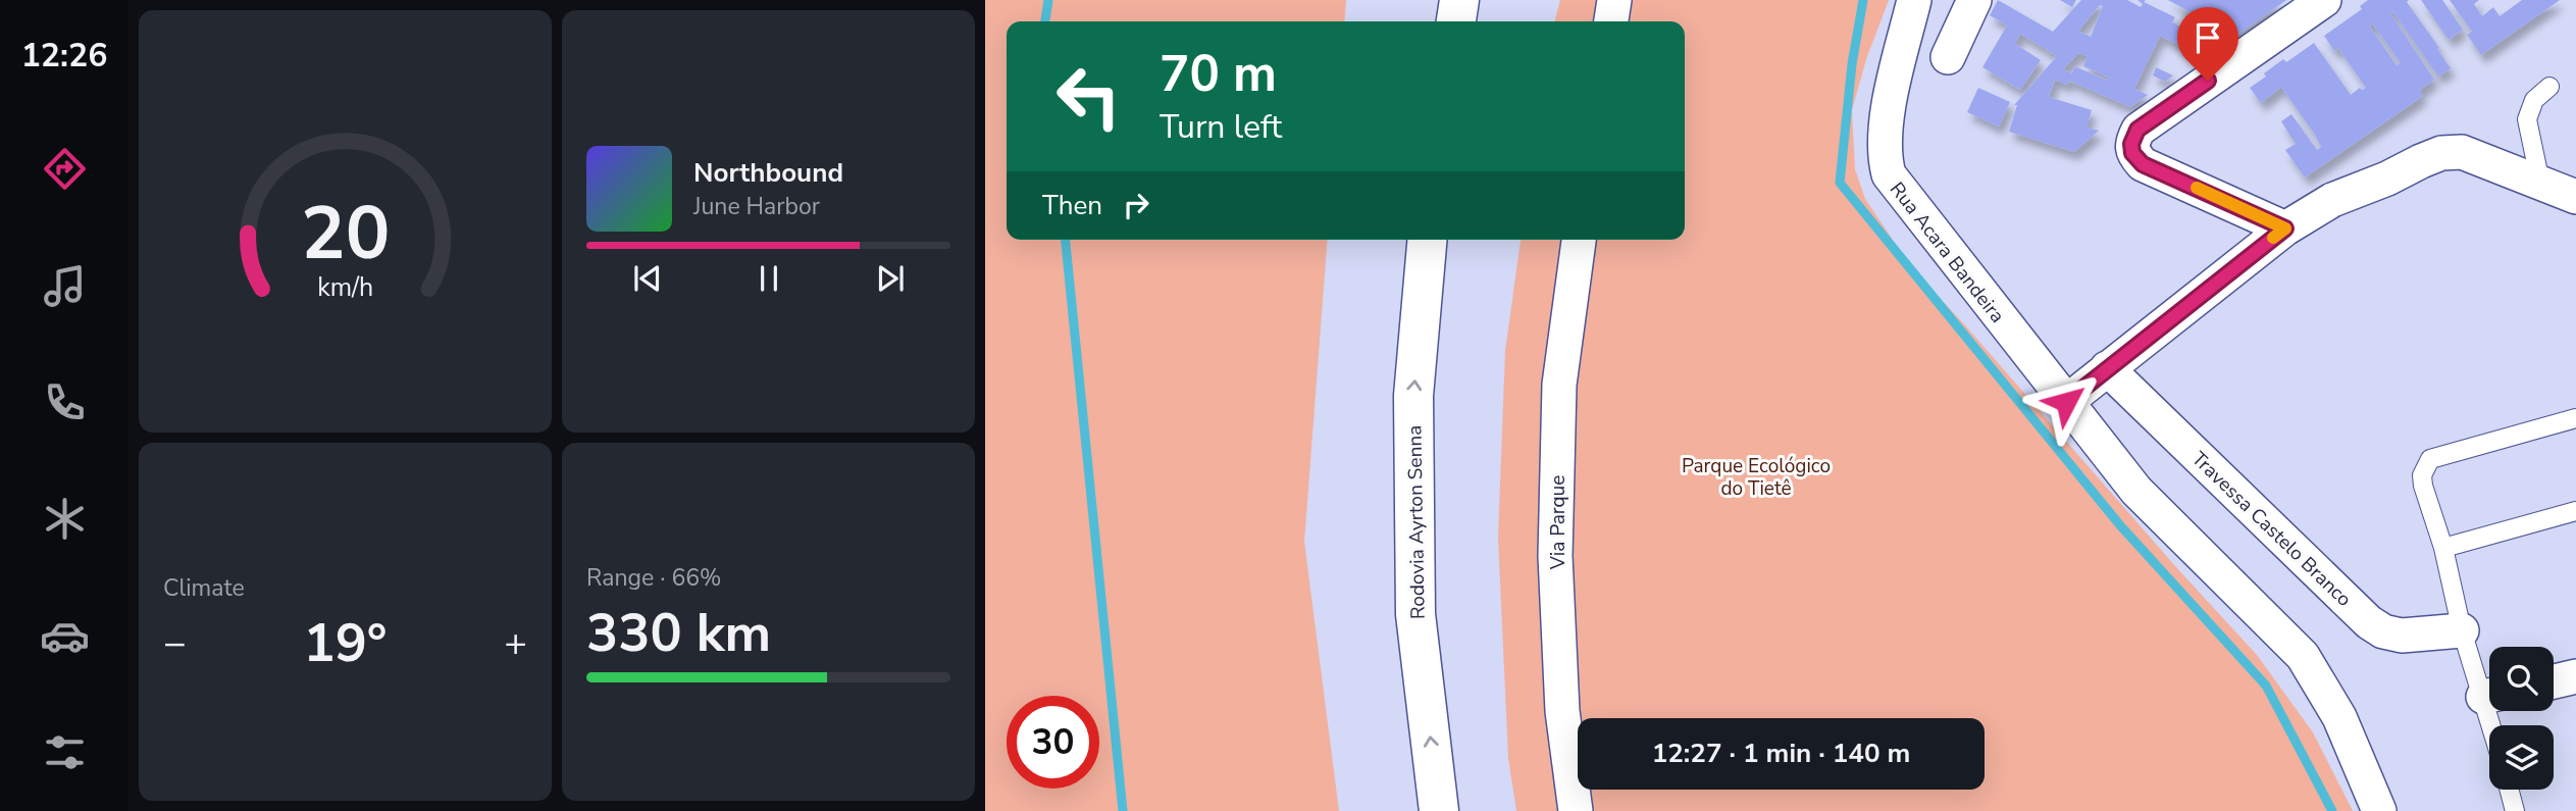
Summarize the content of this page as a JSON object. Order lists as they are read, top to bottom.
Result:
{
  "streets": {
    "highway": ["Rodovia Ayrton Senna"],
    "street": ["Rua Acara Bandeira", "Via Parque", "Travessa Castelo Branco"]
  },
  "one_way": ["Rodovia Ayrton Senna"],
  "parks": ["Parque Ecológico do Tietê"],
  "page": {
    "tabs": "12:26",
    "turn": ["70 m", "Turn left"],
    "song": ["Northbound", "June Harbor"],
    "then": "Then",
    "tile": [
      "Climate",
      ["Range · 66%", "330 km"]
    ],
    "heat": ["−", "19°", "+"],
    "limit": "30",
    "trip": "12:27 · 1 min · 140 m",
    "gauge": ["20", "km/h"]
  }
}
